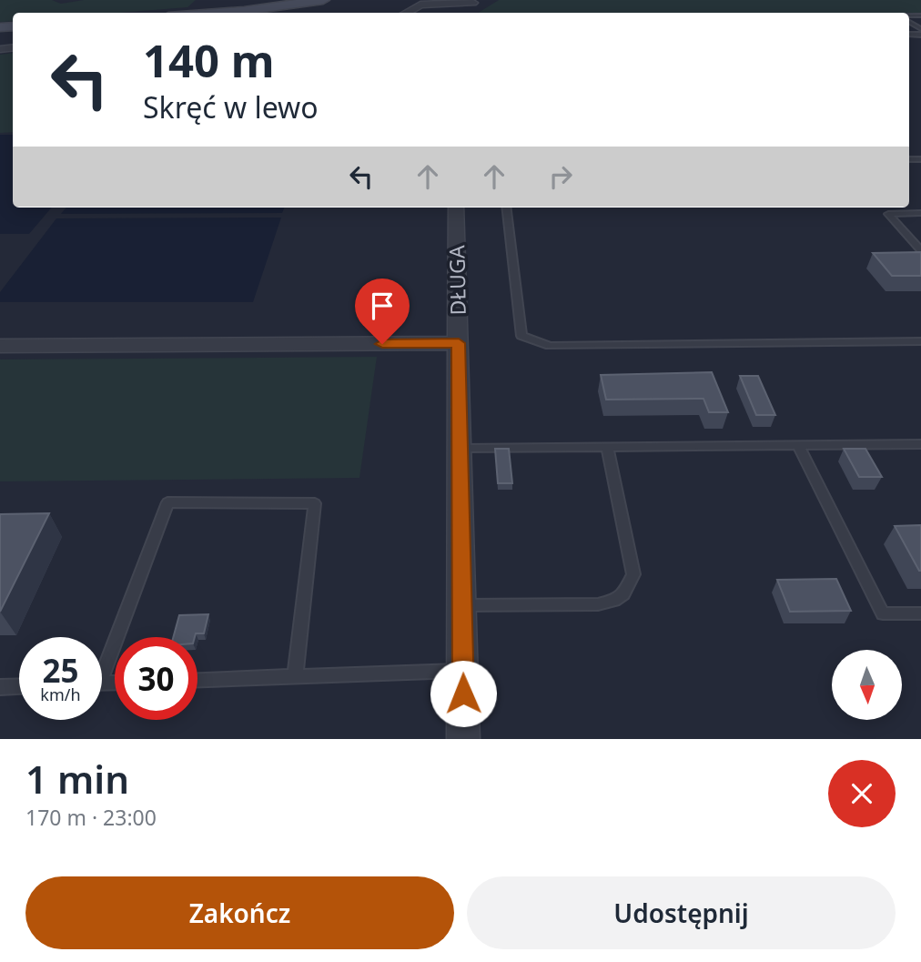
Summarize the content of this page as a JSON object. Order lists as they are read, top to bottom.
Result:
{
  "streets": {
    "street": ["DŁUGA"]
  },
  "north": "bottom",
  "page": {
    "turn": ["140 m", "Skręć w lewo"],
    "speed": "25 km/h",
    "limit": "30",
    "heading": ["1 min", "170 m · 23:00"],
    "buttons": ["Zakończ", "Udostępnij"]
  }
}
